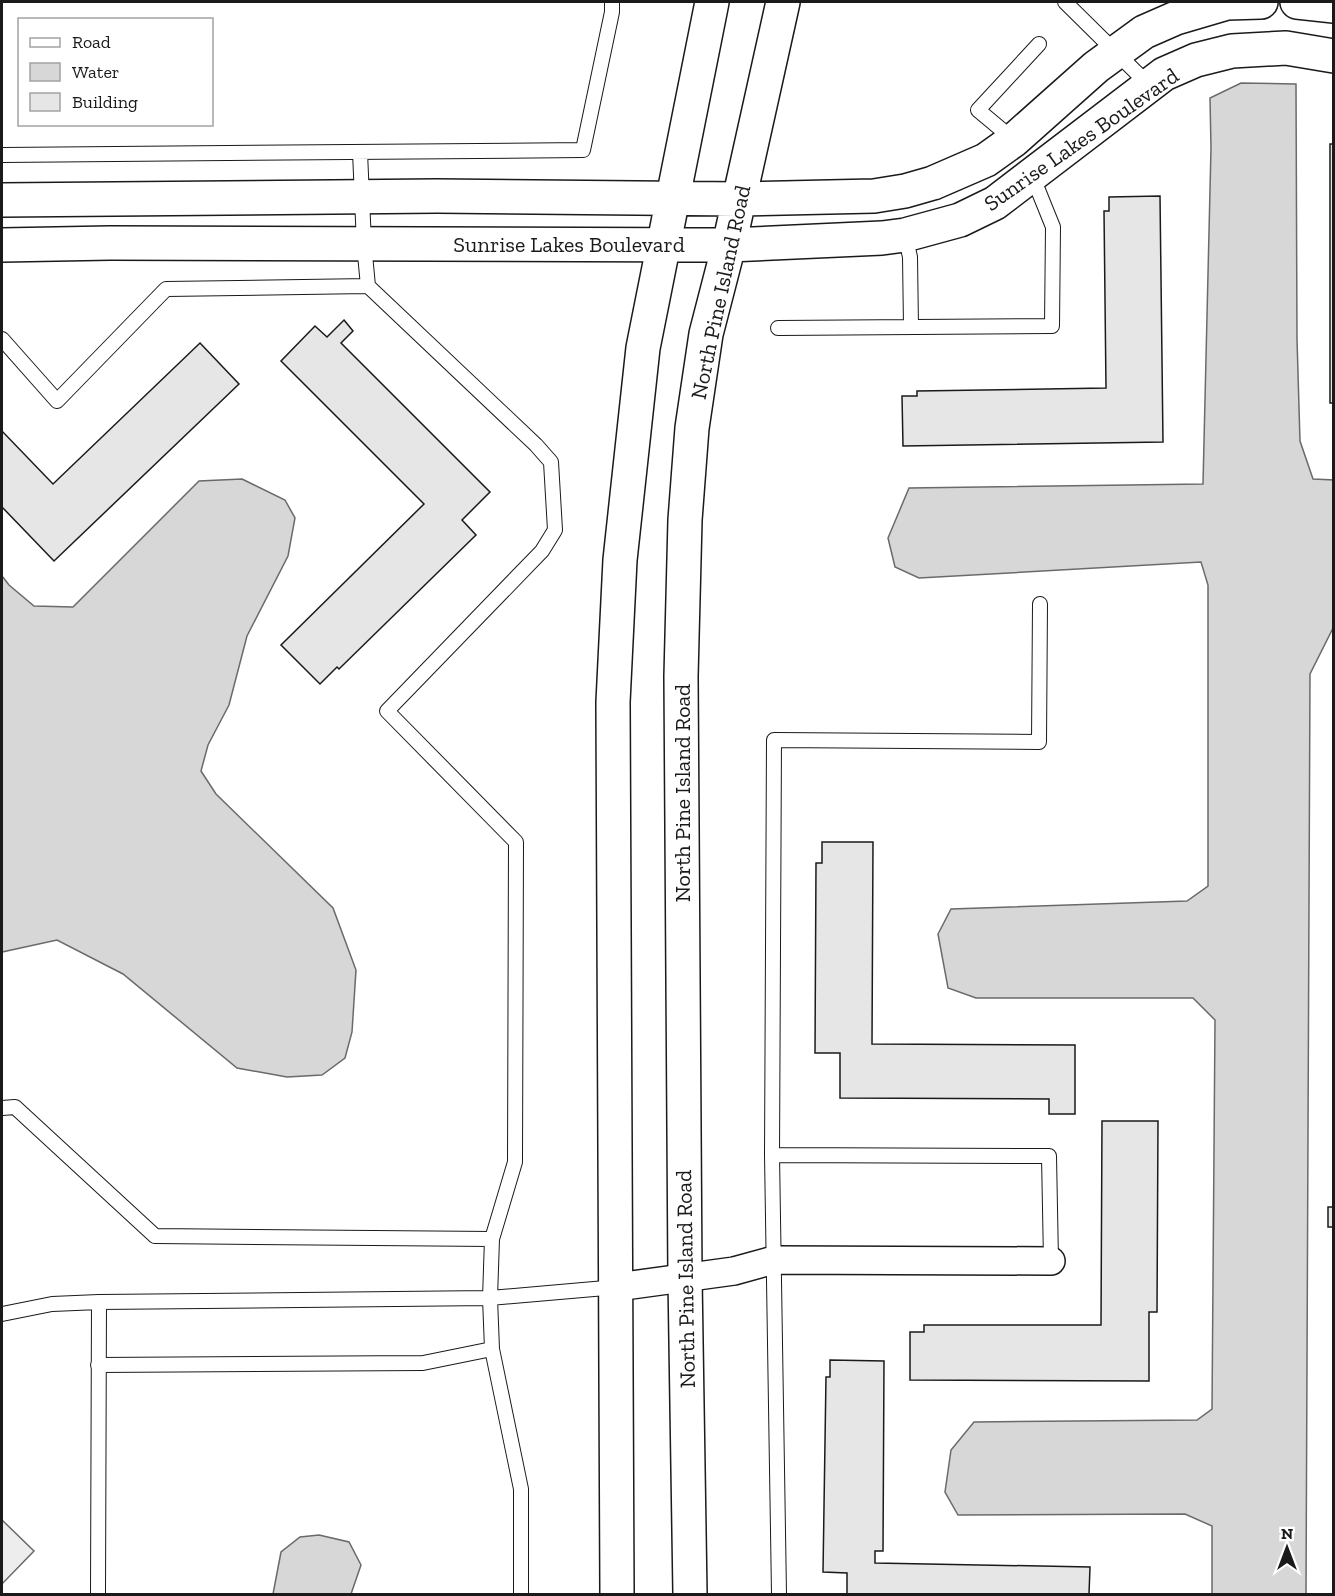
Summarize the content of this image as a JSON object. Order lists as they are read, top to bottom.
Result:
{
  "streets": {
    "main road": ["Sunrise Lakes Boulevard", "North Pine Island Road"]
  },
  "crossings": [
    ["Sunrise Lakes Boulevard", "North Pine Island Road"]
  ],
  "legend": ["Road", "Water", "Building"],
  "north": "top"
}
